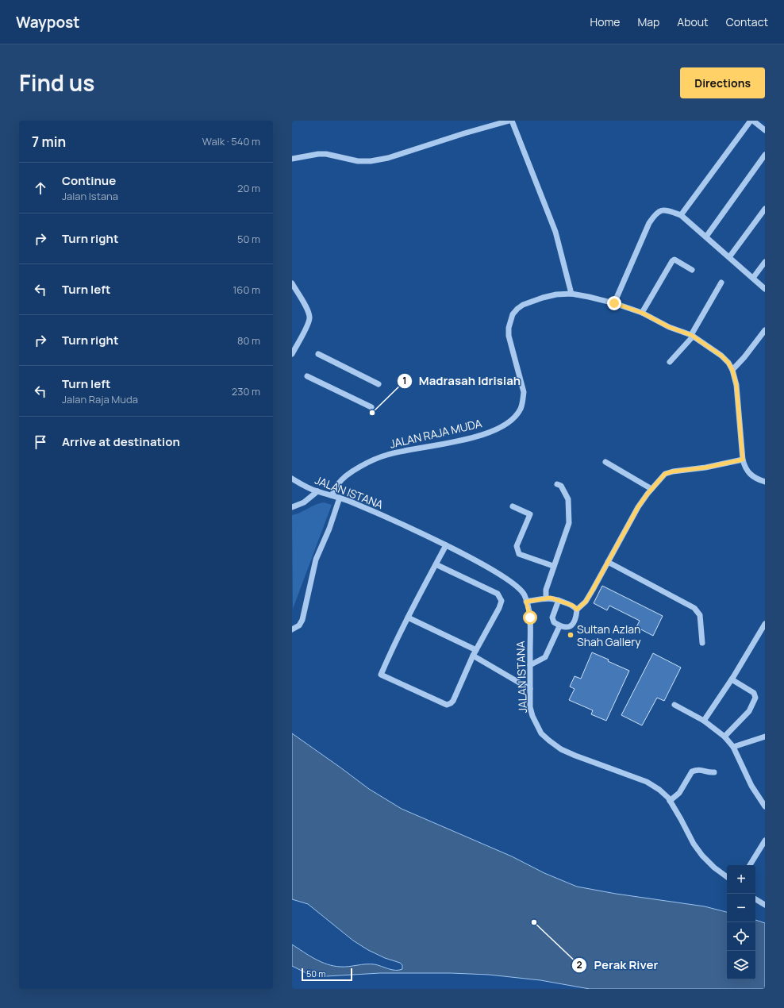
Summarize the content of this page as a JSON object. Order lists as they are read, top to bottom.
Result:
{
  "streets": {
    "street": ["JALAN RAJA MUDA", "JALAN ISTANA"]
  },
  "crossings": [
    ["JALAN RAJA MUDA", "JALAN ISTANA"]
  ],
  "places": ["Madrasah Idrisiah", "Sultan Azlan Shah Gallery", "Perak River"],
  "scale_bar": "50 m",
  "page": {
    "header": "Waypost",
    "nav": [
      "Home",
      "Map",
      "About",
      "Contact"
    ],
    "title": "Find us",
    "buttons": "Directions",
    "heading": ["7 min", "Walk · 540 m"],
    "list": [
      ["Continue", "Jalan Istana", "20 m"],
      ["Turn right", "50 m"],
      ["Turn left", "160 m"],
      ["Turn right", "80 m"],
      ["Turn left", "Jalan Raja Muda", "230 m"],
      "Arrive at destination"
    ],
    "map_buttons": ["+", "−"],
    "scale": "50 m"
  }
}
